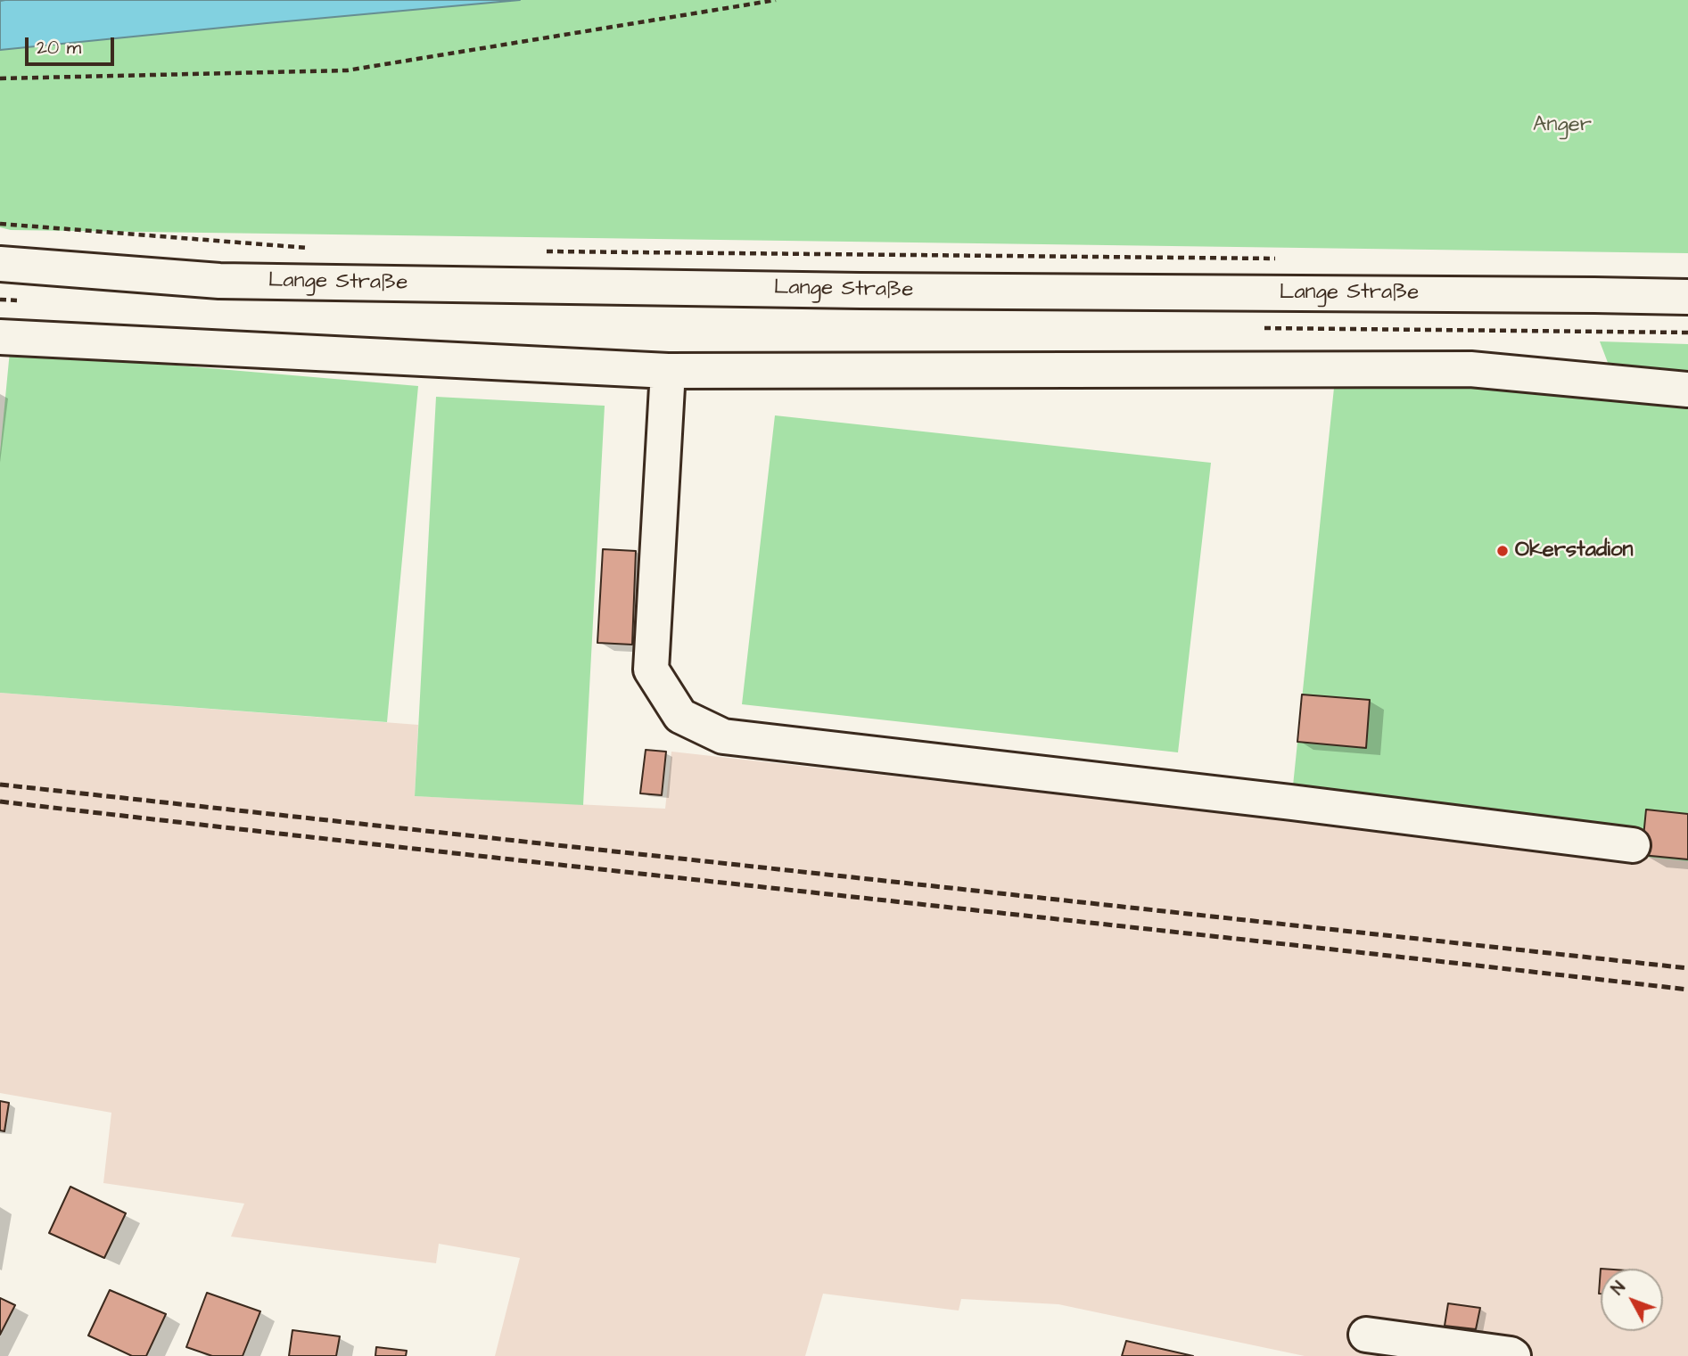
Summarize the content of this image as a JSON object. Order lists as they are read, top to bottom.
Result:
{
  "streets": {
    "street": ["Lange Straße"]
  },
  "parks": ["Anger"],
  "places": ["Okerstadion"],
  "scale_bar": "20 m",
  "north": "top left"
}
